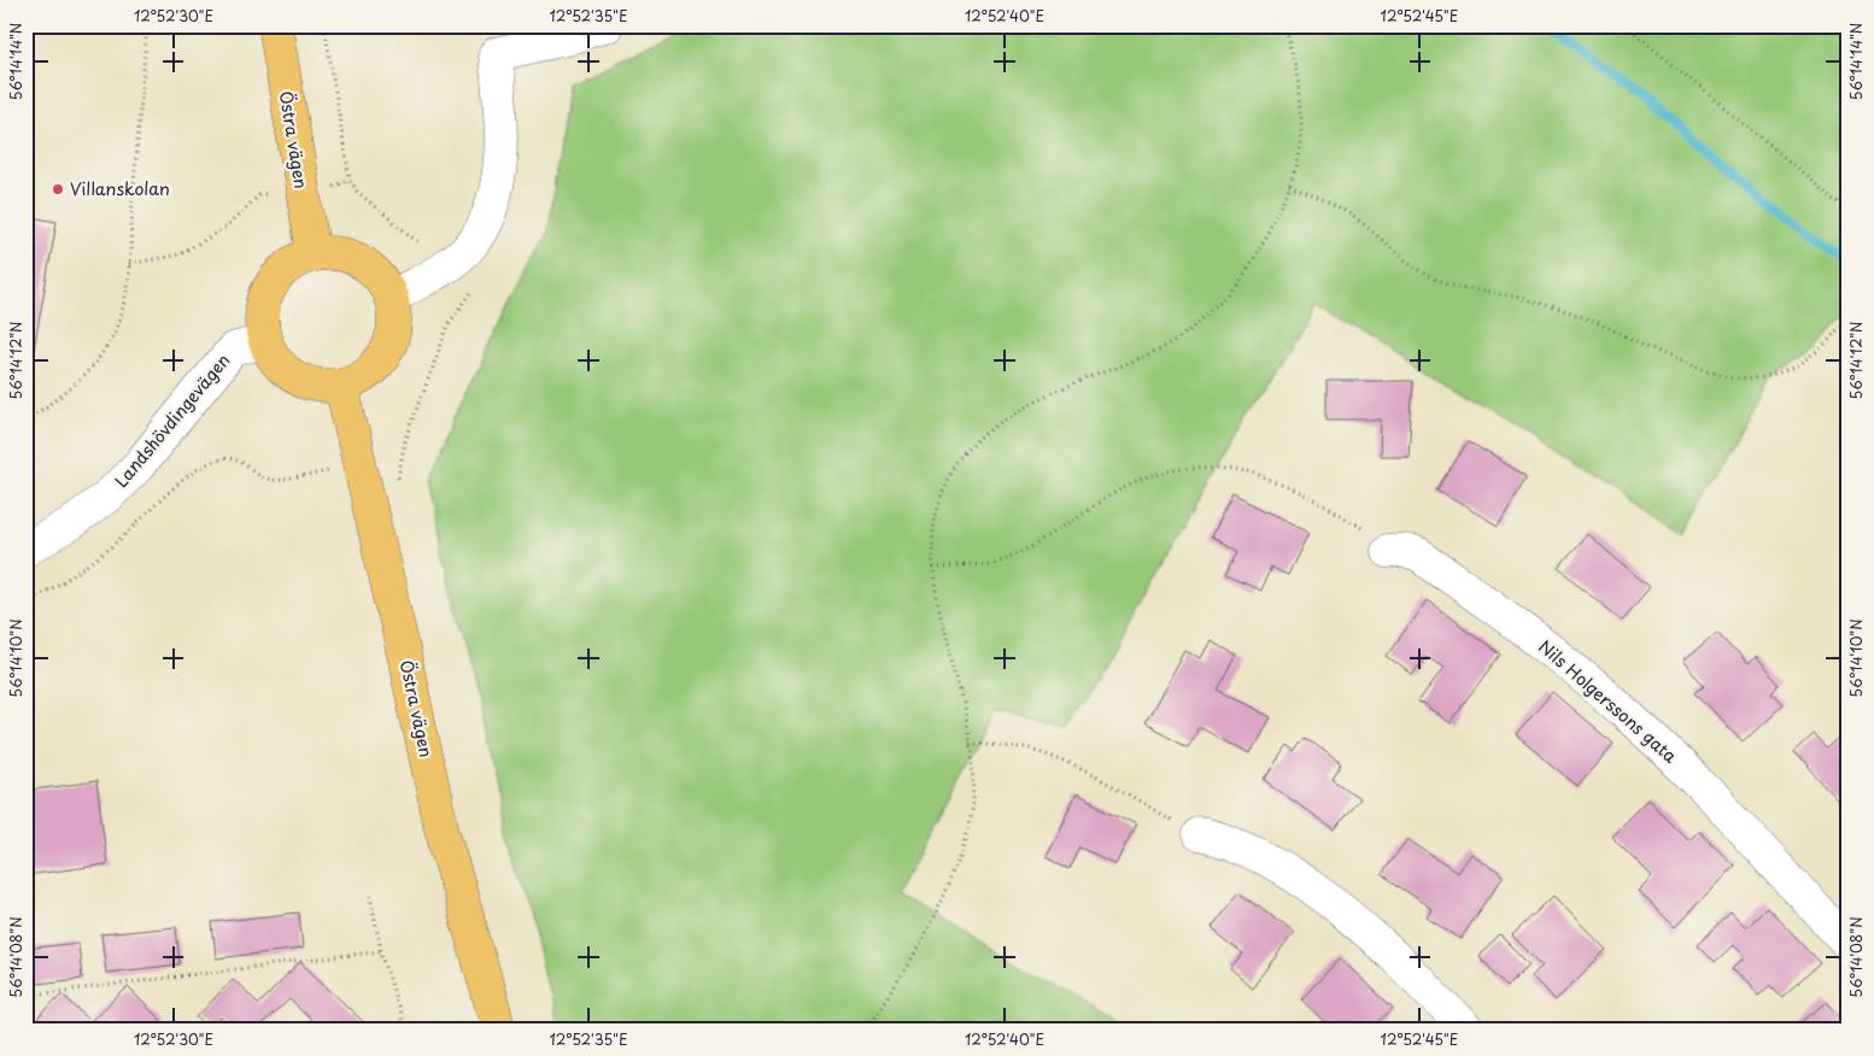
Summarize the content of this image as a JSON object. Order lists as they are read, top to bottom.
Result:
{
  "streets": {
    "main road": ["Östra vägen"],
    "street": ["Landshövdingevägen", "Nils Holgerssons gata"]
  },
  "crossings": [
    ["Östra vägen", "Landshövdingevägen"]
  ],
  "places": ["Villanskolan"],
  "coordinates": [
    "12°52'30\"E",
    "12°52'35\"E",
    "12°52'40\"E",
    "12°52'45\"E",
    "56°14'14\"N",
    "56°14'12\"N",
    "56°14'10\"N",
    "56°14'08\"N"
  ]
}
